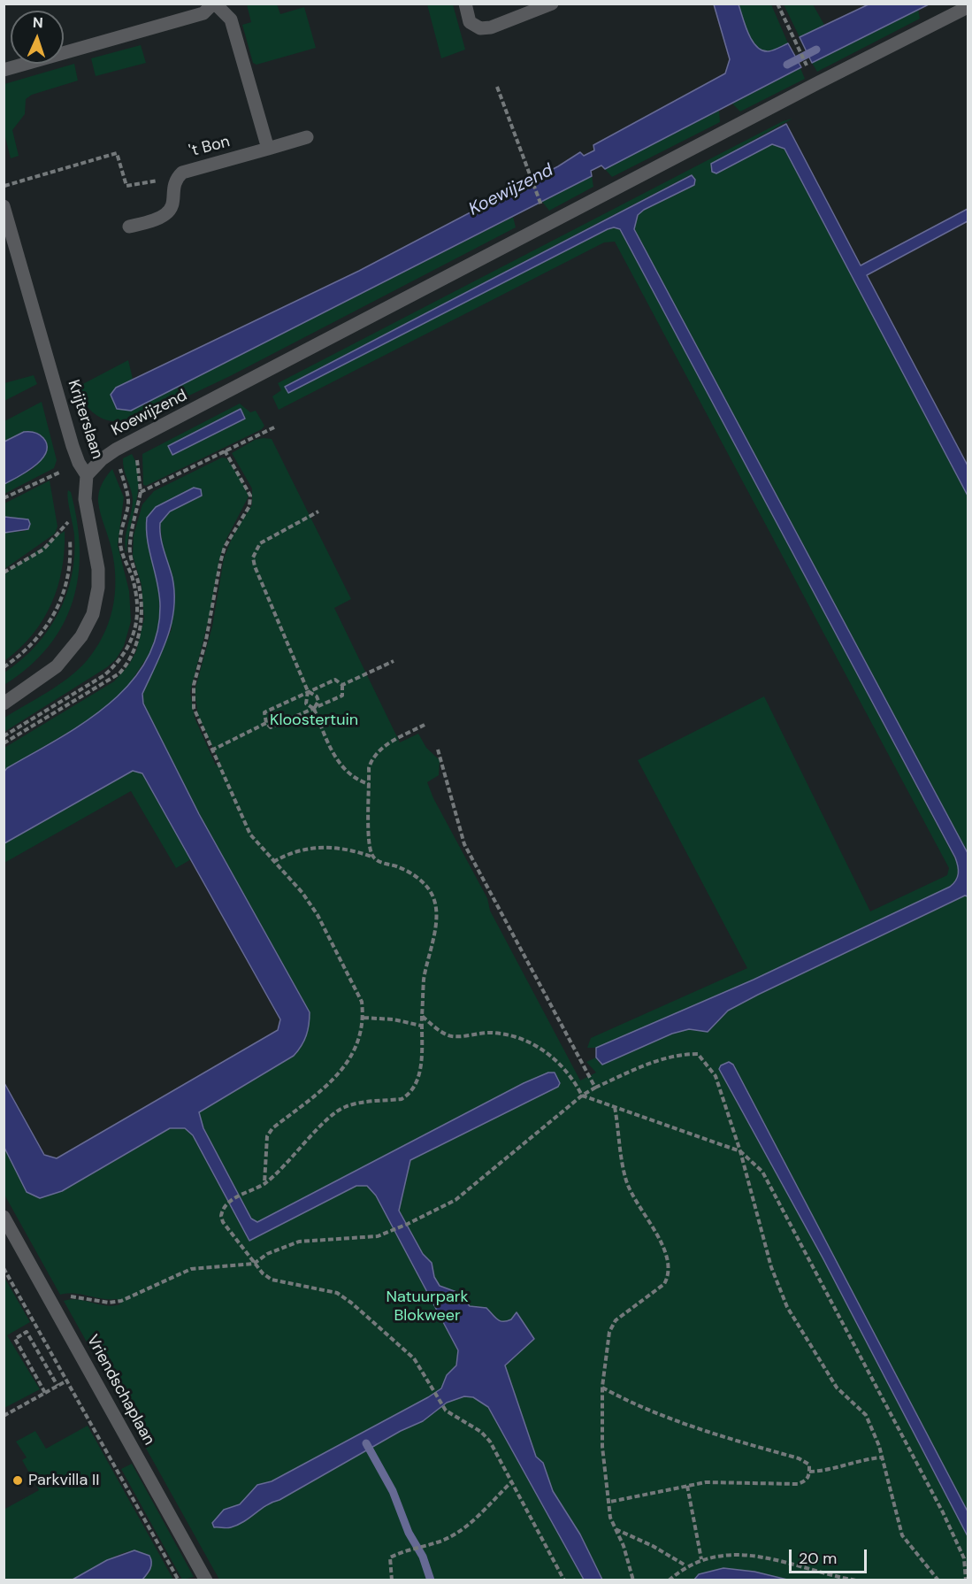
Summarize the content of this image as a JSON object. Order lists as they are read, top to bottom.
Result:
{
  "streets": {
    "street": [
      "'t Bon",
      "Koewijzend",
      "Krijterslaan",
      "Vriendschaplaan"
    ]
  },
  "crossings": [
    ["Koewijzend", "Krijterslaan"]
  ],
  "water": ["Koewijzend"],
  "parks": ["Kloostertuin", "Natuurpark Blokweer"],
  "places": ["Parkvilla II"],
  "scale_bar": "20 m",
  "north": "top"
}
